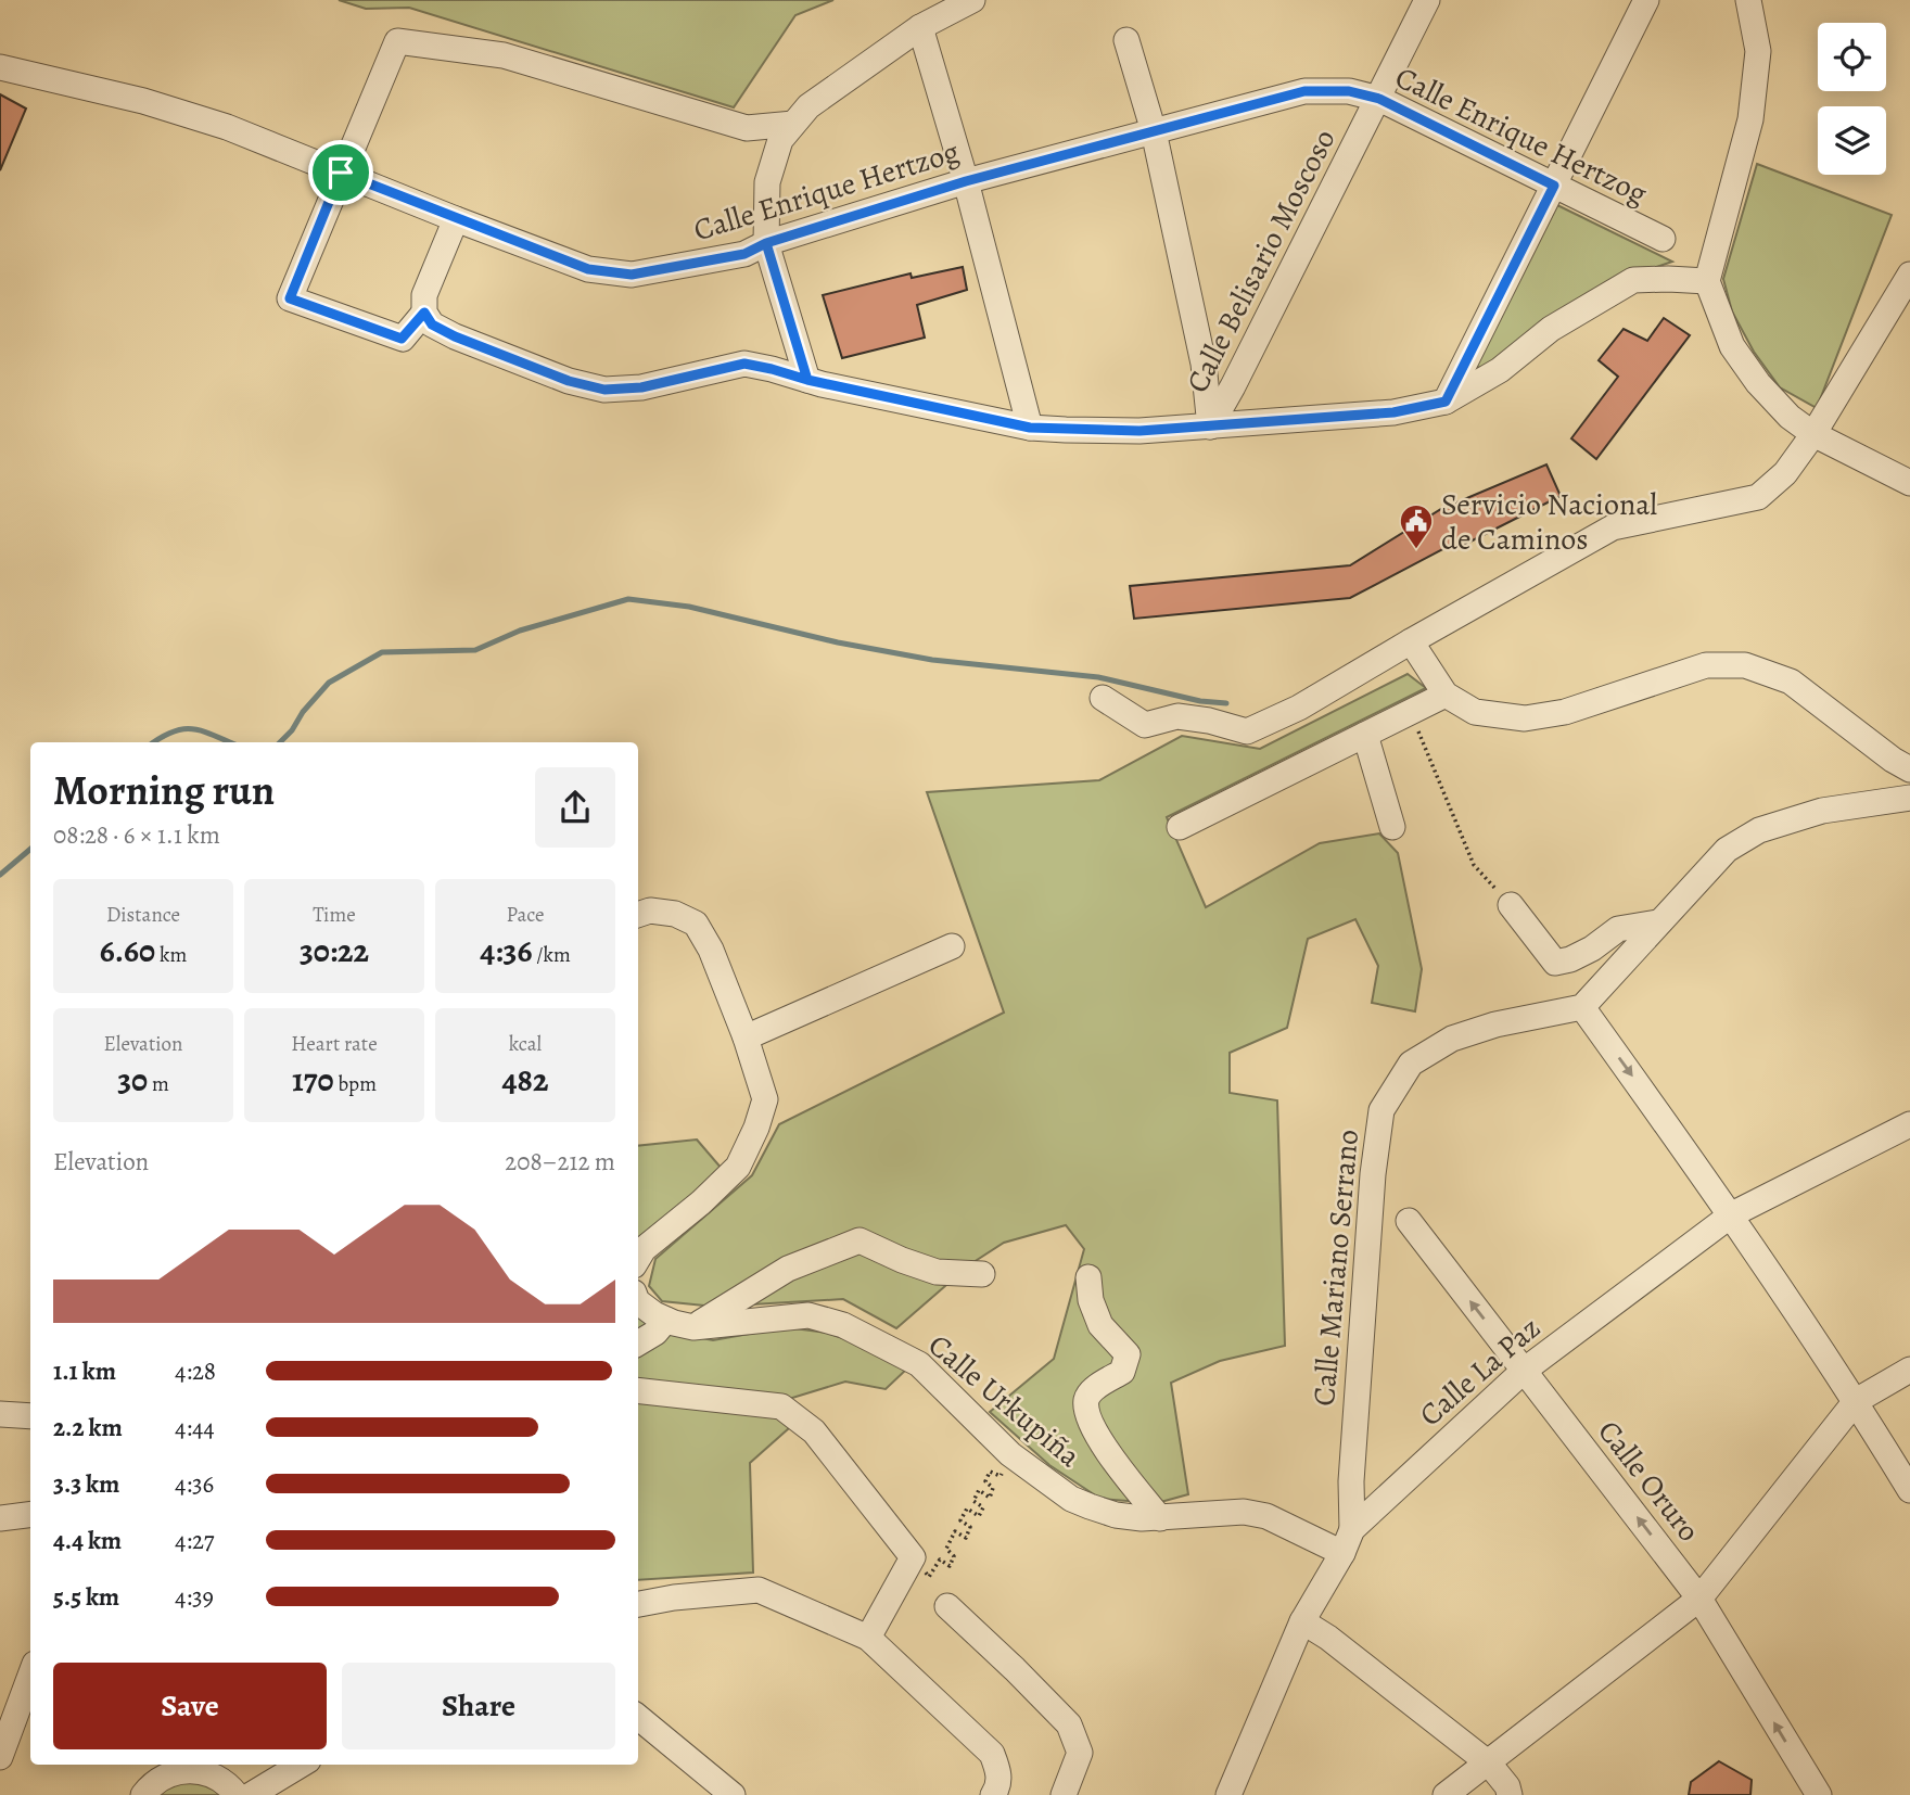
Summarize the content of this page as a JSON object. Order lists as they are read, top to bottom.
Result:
{
  "streets": {
    "street": [
      "Calle Enrique Hertzog",
      "Calle Belisario Moscoso",
      "Calle Mariano Serrano",
      "Calle La Paz",
      "Calle Urkupiña",
      "Calle Oruro"
    ]
  },
  "crossings": [
    ["Calle Enrique Hertzog", "Calle Belisario Moscoso"],
    ["Calle Mariano Serrano", "Calle La Paz"],
    ["Calle La Paz", "Calle Urkupiña"],
    ["Calle La Paz", "Calle Oruro"]
  ],
  "one_way": ["Calle Oruro"],
  "places": {
    "public building": ["Servicio Nacional de Caminos"]
  },
  "page": {
    "heading": ["Morning run", "08:28 · 6 × 1.1 km"],
    "stats": [
      ["Distance", "6.60 km"],
      ["Time", "30:22"],
      ["Pace", "4:36 /km"],
      ["Elevation", "30 m"],
      ["Heart rate", "170 bpm"],
      ["kcal", "482"]
    ],
    "chart": ["Elevation", "208–212 m"],
    "list": [
      {
        "name": "1.1 km",
        "note": "4:28"
      },
      {
        "name": "2.2 km",
        "note": "4:44"
      },
      {
        "name": "3.3 km",
        "note": "4:36"
      },
      {
        "name": "4.4 km",
        "note": "4:27"
      },
      {
        "name": "5.5 km",
        "note": "4:39"
      }
    ],
    "buttons": ["Save", "Share"]
  }
}
